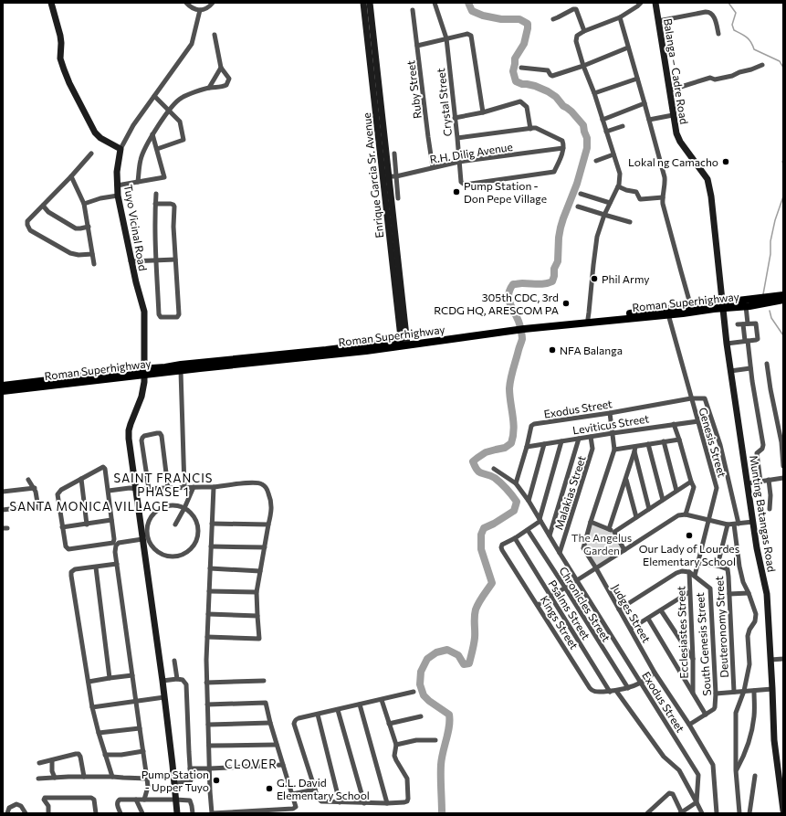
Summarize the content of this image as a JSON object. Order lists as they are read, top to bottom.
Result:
{
  "streets": {
    "main road": ["Roman Superhighway"],
    "street": [
      "Balanga – Cadre Road",
      "Ruby Street",
      "Crystal Street",
      "R.H. Dilig Avenue",
      "Enrique Garcia Sr. Avenue",
      "Tuyo Vicinal Road",
      "Exodus Street",
      "Leviticus Street",
      "Genesis Street",
      "Malakias Street",
      "Munting Batangas Road",
      "Chronicles Street",
      "Psalms Street",
      "Judges Street",
      "Kings Street",
      "Deuteronomy Street",
      "Ecclesiastes Street",
      "South Genesis Street"
    ]
  },
  "crossings": [
    ["Balanga – Cadre Road", "Roman Superhighway"],
    ["Balanga – Cadre Road", "Munting Batangas Road"],
    ["Ruby Street", "R.H. Dilig Avenue"],
    ["Crystal Street", "R.H. Dilig Avenue"],
    ["R.H. Dilig Avenue", "Enrique Garcia Sr. Avenue"],
    ["Enrique Garcia Sr. Avenue", "Roman Superhighway"],
    ["Tuyo Vicinal Road", "Roman Superhighway"],
    ["Roman Superhighway", "Genesis Street"],
    ["Roman Superhighway", "Munting Batangas Road"],
    ["Exodus Street", "Leviticus Street"],
    ["Exodus Street", "Genesis Street"],
    ["Exodus Street", "Malakias Street"],
    ["Exodus Street", "Judges Street"],
    ["Exodus Street", "Kings Street"],
    ["Leviticus Street", "Genesis Street"],
    ["Leviticus Street", "Malakias Street"],
    ["Leviticus Street", "Judges Street"],
    ["Genesis Street", "Deuteronomy Street"],
    ["Genesis Street", "South Genesis Street"],
    ["Chronicles Street", "Kings Street"],
    ["Psalms Street", "Kings Street"],
    ["Judges Street", "Kings Street"],
    ["Judges Street", "South Genesis Street"],
    ["Ecclesiastes Street", "South Genesis Street"]
  ],
  "districts": ["SAINT FRANCIS PHASE 1", "SANTA MONICA VILLAGE", "CLOVER"],
  "parks": ["The Angelus Garden"],
  "places": [
    "Lokal ng Camacho",
    "Pump Station - Don Pepe Village",
    "Phil Army",
    "305th CDC, 3rd RCDG HQ, ARESCOM PA",
    "NFA Balanga",
    "Our Lady of Lourdes Elementary School",
    "Pump Station - Upper Tuyo",
    "G.L. David Elementary School"
  ]
}
